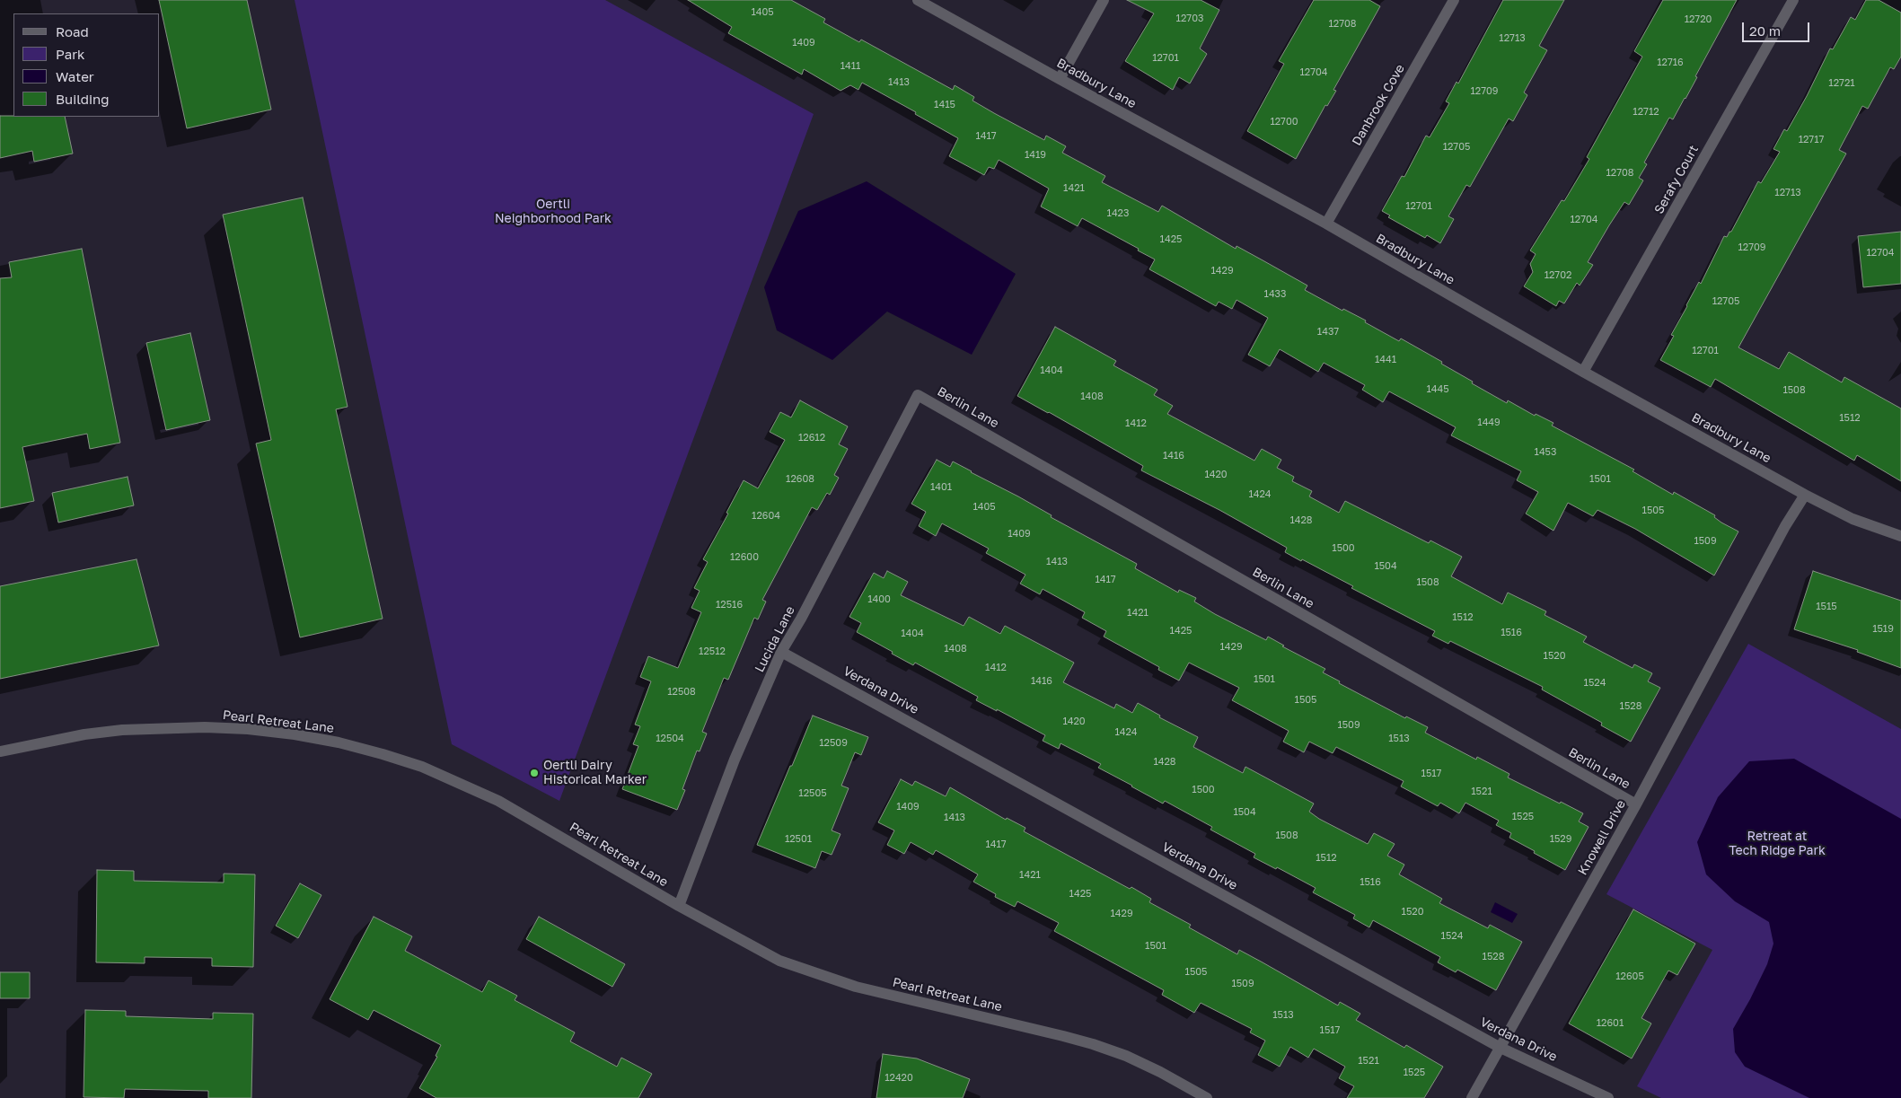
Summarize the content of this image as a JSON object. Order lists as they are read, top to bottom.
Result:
{
  "streets": {
    "street": [
      "Bradbury Lane",
      "Danbrook Cove",
      "Serafy Court",
      "Berlin Lane",
      "Lucida Lane",
      "Verdana Drive",
      "Pearl Retreat Lane",
      "Knowell Drive"
    ]
  },
  "crossings": [
    ["Bradbury Lane", "Danbrook Cove"],
    ["Bradbury Lane", "Serafy Court"],
    ["Bradbury Lane", "Knowell Drive"],
    ["Berlin Lane", "Lucida Lane"],
    ["Berlin Lane", "Knowell Drive"],
    ["Lucida Lane", "Verdana Drive"],
    ["Lucida Lane", "Pearl Retreat Lane"],
    ["Verdana Drive", "Knowell Drive"]
  ],
  "parks": ["Oertli Neighborhood Park", "Retreat at Tech Ridge Park"],
  "places": ["Oertli Dairy Historical Marker"],
  "house_numbers": [
    "1405",
    "12703",
    "12720",
    "12708",
    "12713",
    "1409",
    "12701",
    "12716",
    "1411",
    "12704",
    "1413",
    "12721",
    "12709",
    "1415",
    "12712",
    "12700",
    "1417",
    "12717",
    "12705",
    "1419",
    "12708",
    "1421",
    "12713",
    "12701",
    "1423",
    "12704",
    "1425",
    "12709",
    "12704",
    "1429",
    "12702",
    "1433",
    "12705",
    "1437",
    "12701",
    "1441",
    "1404",
    "1445",
    "1508",
    "1408",
    "1512",
    "1449",
    "1412",
    "12612",
    "1453",
    "1416",
    "1420",
    "12608",
    "1501",
    "1401",
    "1424",
    "1405",
    "1505",
    "12604",
    "1428",
    "1409",
    "1509",
    "1500",
    "12600",
    "1413",
    "1504",
    "1417",
    "1508",
    "1400",
    "12516",
    "1515",
    "1421",
    "1512",
    "1519",
    "1425",
    "1516",
    "1404",
    "1429",
    "1408",
    "12512",
    "1520",
    "1412",
    "1501",
    "1416",
    "1524",
    "12508",
    "1505",
    "1528",
    "1420",
    "1509",
    "1424",
    "12504",
    "1513",
    "12509",
    "1428",
    "1517",
    "1500",
    "1521",
    "12505",
    "1409",
    "1504",
    "1525",
    "1413",
    "1508",
    "12501",
    "1529",
    "1417",
    "1512",
    "1421",
    "1516",
    "1425",
    "1520",
    "1429",
    "1524",
    "1501",
    "1528",
    "1505",
    "12605",
    "1509",
    "1513",
    "12601",
    "1517",
    "1521",
    "1525",
    "12420"
  ],
  "legend": [
    "Road",
    "Park",
    "Water",
    "Building"
  ],
  "scale_bar": "20 m"
}
